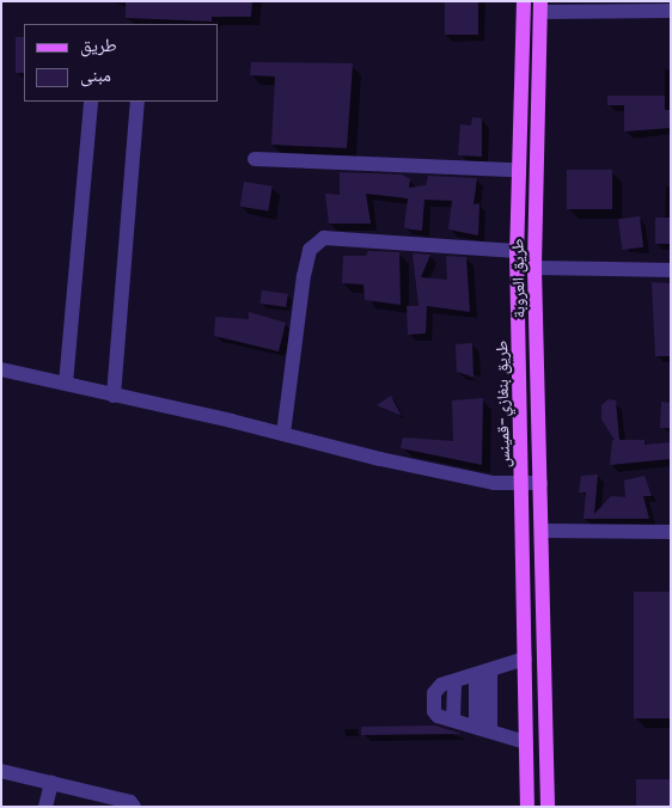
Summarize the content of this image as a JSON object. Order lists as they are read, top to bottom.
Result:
{
  "streets": {
    "main road": ["طريق العروبة", "طريق بنغازي-قمينس"]
  },
  "legend": ["طريق", "مبنى"]
}
